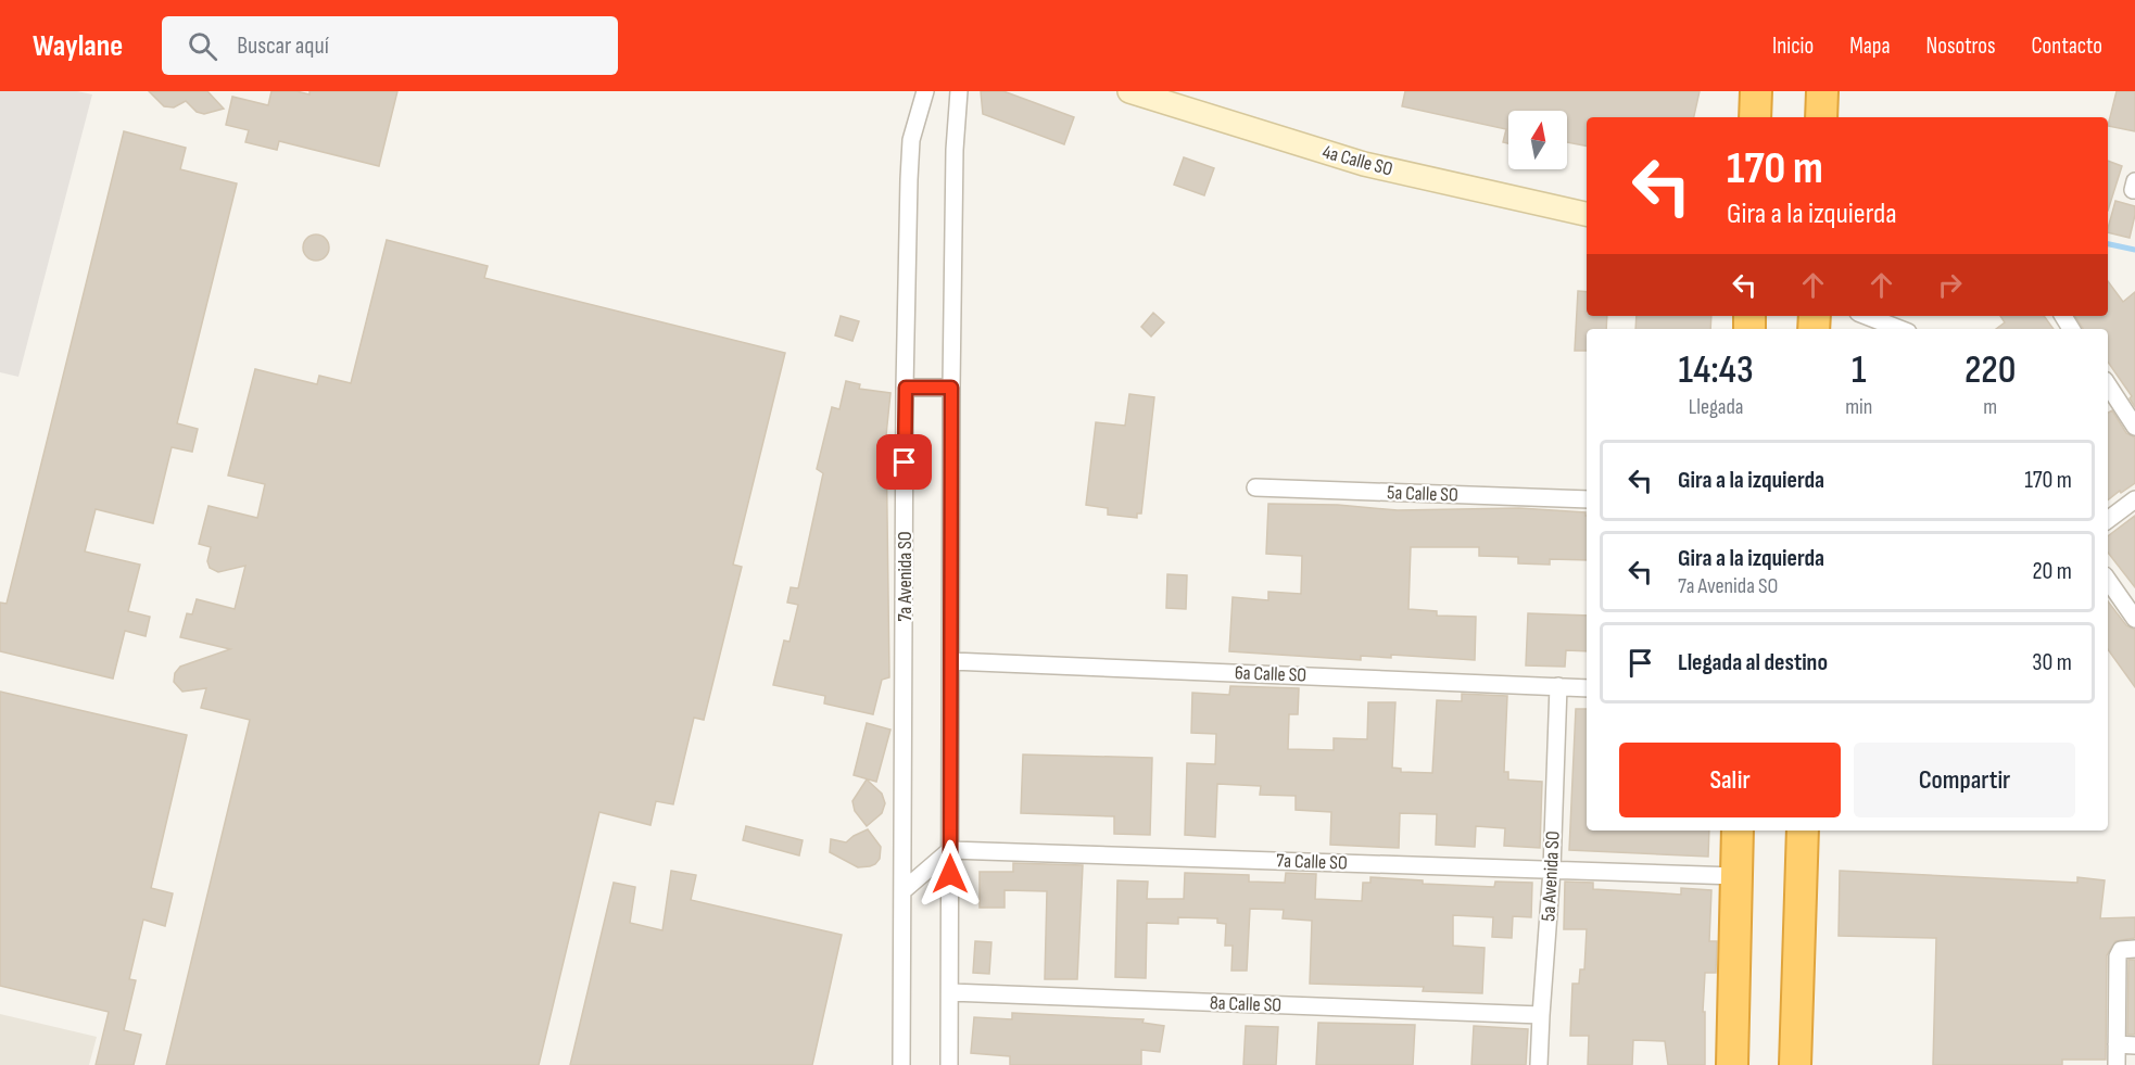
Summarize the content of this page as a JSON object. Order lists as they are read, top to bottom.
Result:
{
  "streets": {
    "street": [
      "4a Calle SO",
      "5a Calle SO",
      "7a Avenida SO",
      "6a Calle SO",
      "7a Calle SO",
      "5a Avenida SO",
      "8a Calle SO"
    ]
  },
  "crossings": [
    ["6a Calle SO", "5a Avenida SO"],
    ["7a Calle SO", "5a Avenida SO"],
    ["5a Avenida SO", "8a Calle SO"]
  ],
  "north": "top",
  "page": {
    "header": "Waylane",
    "search": "Buscar aquí",
    "nav": [
      "Inicio",
      "Mapa",
      "Nosotros",
      "Contacto"
    ],
    "turn": ["170 m", "Gira a la izquierda"],
    "eta": [
      "14:43",
      "Llegada",
      "1",
      "min",
      "220",
      "m"
    ],
    "list": [
      {
        "name": "Gira a la izquierda",
        "value": "170 m"
      },
      {
        "name": "Gira a la izquierda",
        "note": "7a Avenida SO",
        "value": "20 m"
      },
      {
        "name": "Llegada al destino",
        "value": "30 m"
      }
    ],
    "buttons": ["Salir", "Compartir"]
  }
}
